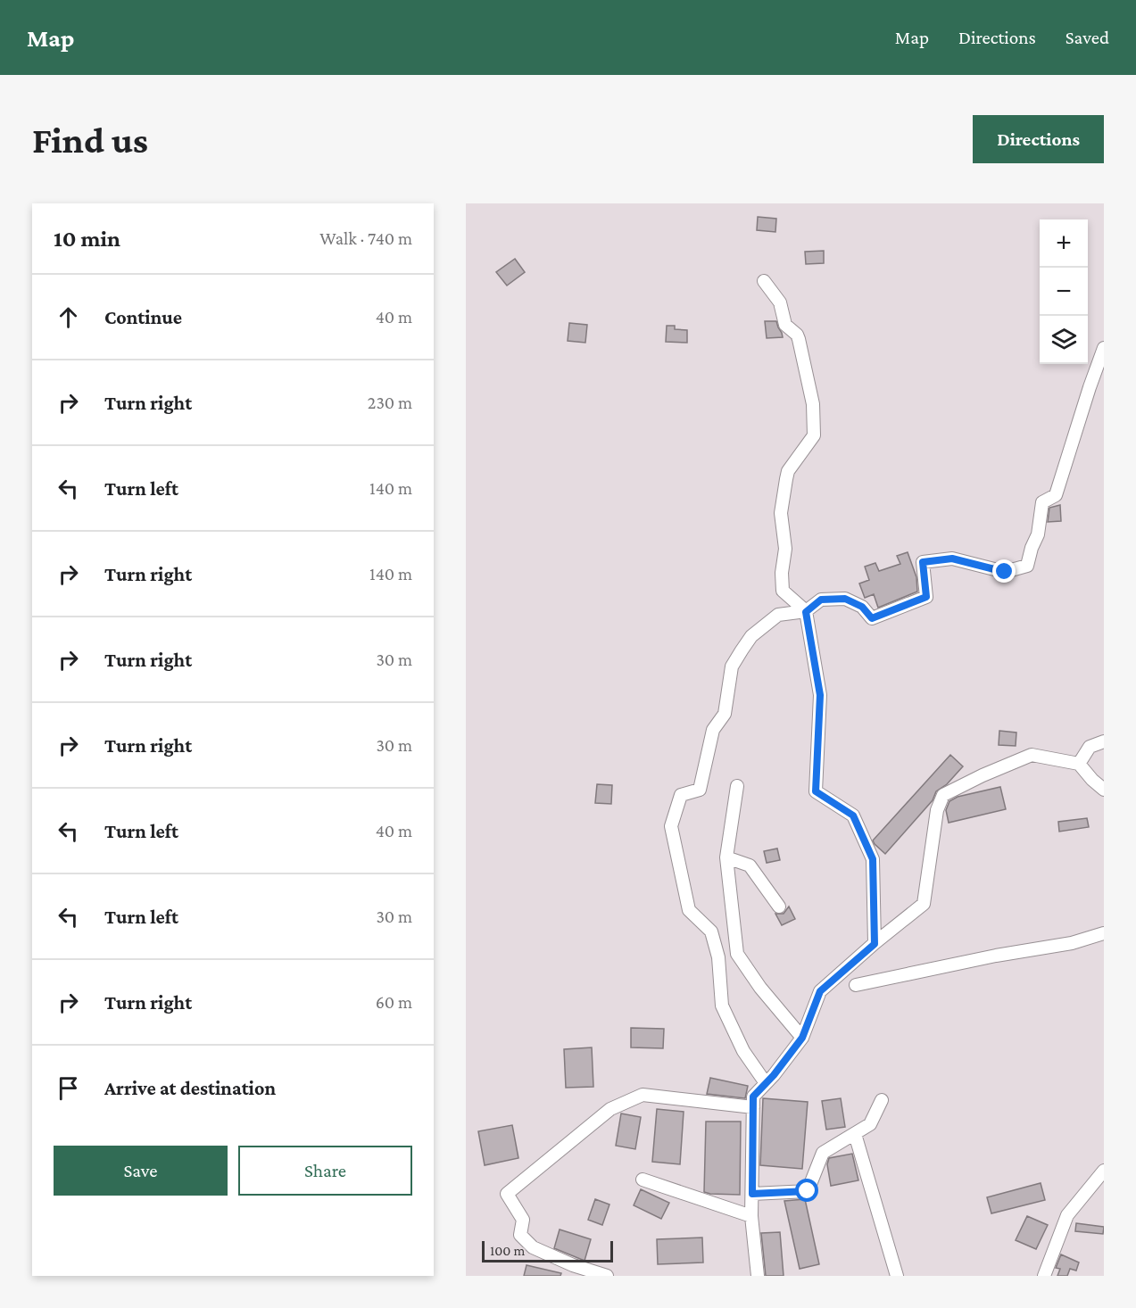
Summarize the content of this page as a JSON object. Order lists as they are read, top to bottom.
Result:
{
  "scale_bar": "100 m",
  "page": {
    "header": "Map",
    "nav": ["Map", "Directions", "Saved"],
    "buttons": [
      "Directions",
      ["Save", "Share"]
    ],
    "title": "Find us",
    "heading": ["10 min", "Walk · 740 m"],
    "map_buttons": ["+", "−"],
    "list": [
      ["Continue", "40 m"],
      ["Turn right", "230 m"],
      ["Turn left", "140 m"],
      ["Turn right", "140 m"],
      ["Turn right", "30 m"],
      ["Turn right", "30 m"],
      ["Turn left", "40 m"],
      ["Turn left", "30 m"],
      ["Turn right", "60 m"],
      "Arrive at destination"
    ],
    "scale": "100 m"
  }
}
